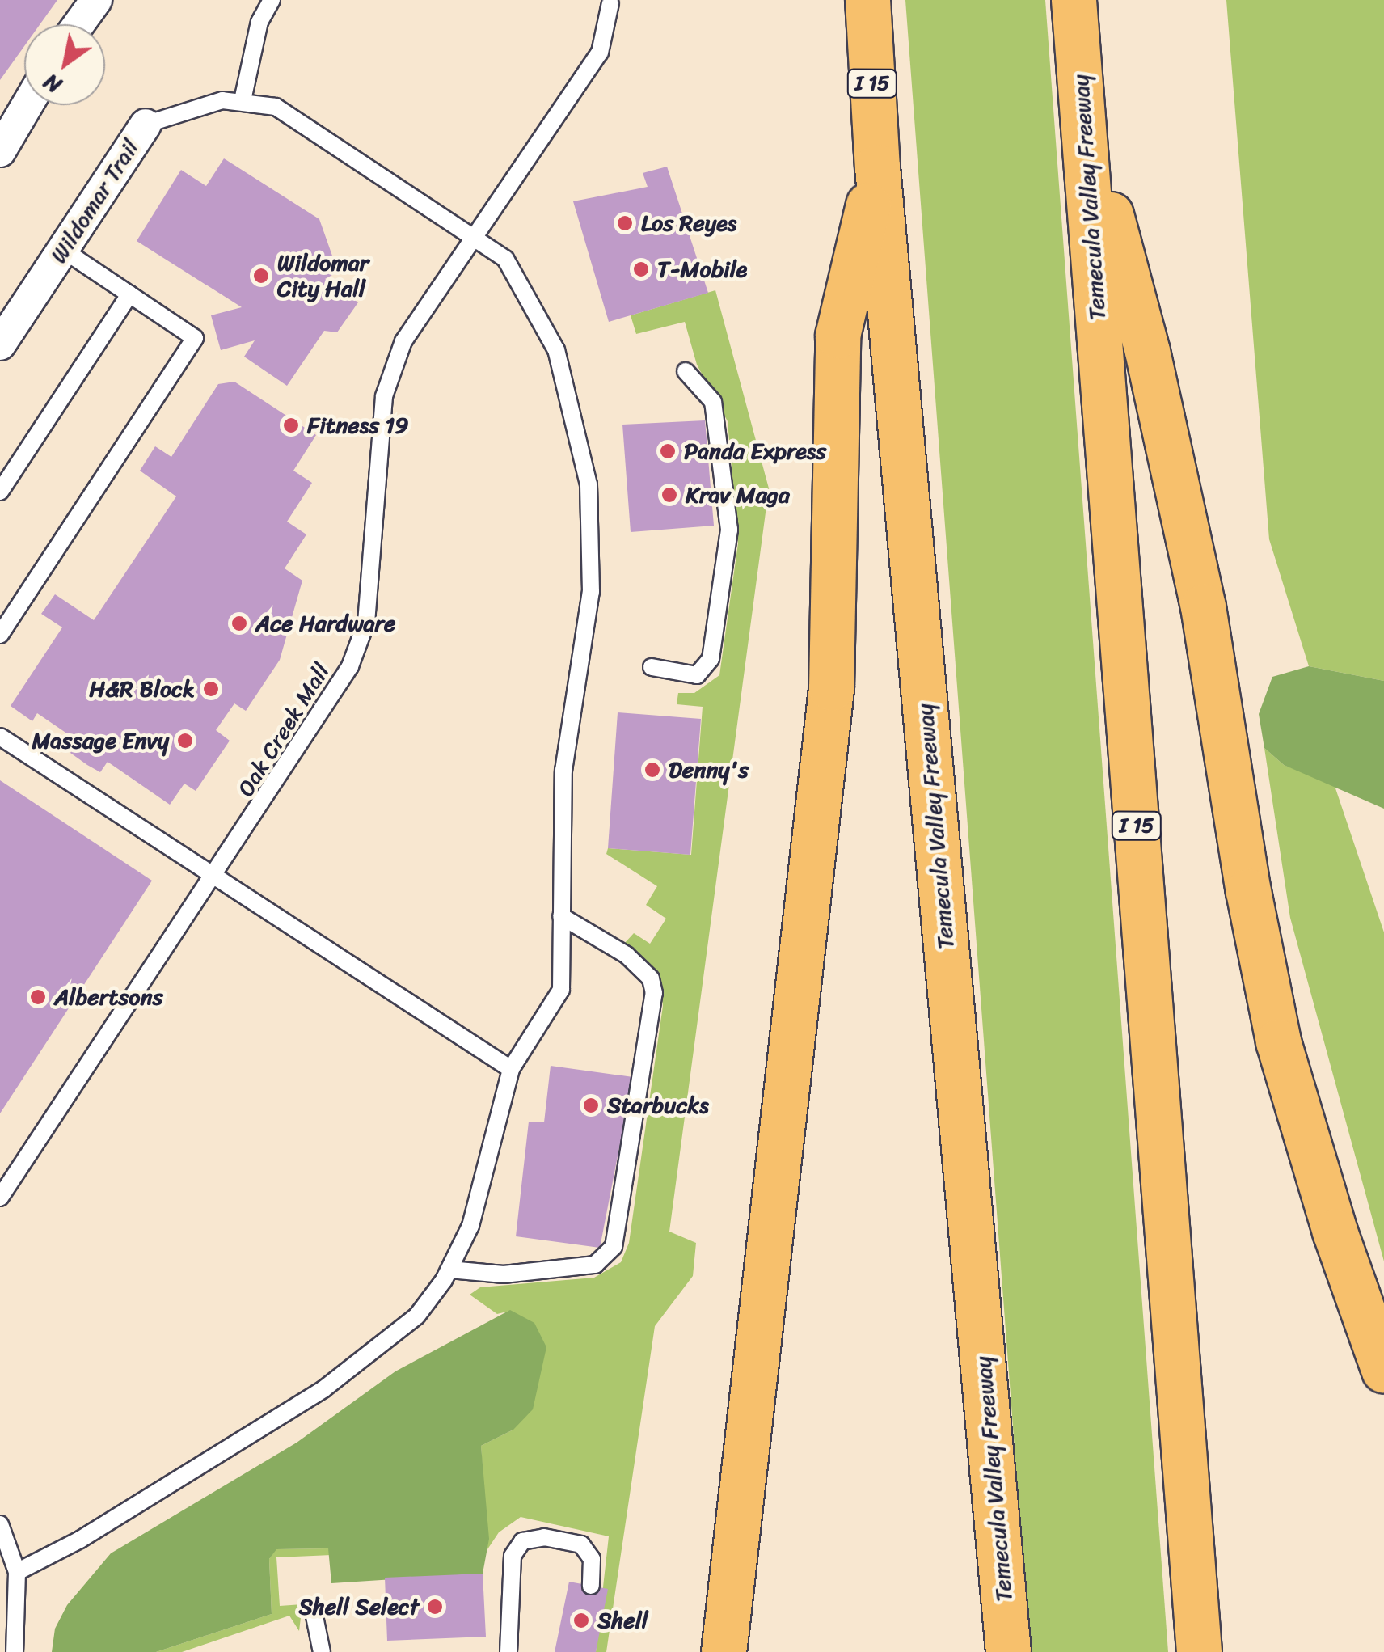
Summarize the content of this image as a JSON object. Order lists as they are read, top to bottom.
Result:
{
  "streets": {
    "highway": ["I 15", "Temecula Valley Freeway"],
    "street": ["Wildomar Trail"],
    "lane": ["Oak Creek Mall"]
  },
  "crossings": [
    ["Wildomar Trail", "Oak Creek Mall"]
  ],
  "places": [
    "Los Reyes",
    "T-Mobile",
    "Wildomar City Hall",
    "Fitness 19",
    "Panda Express",
    "Krav Maga",
    "Ace Hardware",
    "H&R Block",
    "Massage Envy",
    "Denny's",
    "Albertsons",
    "Starbucks",
    "Shell Select",
    "Shell"
  ],
  "north": "bottom left"
}
